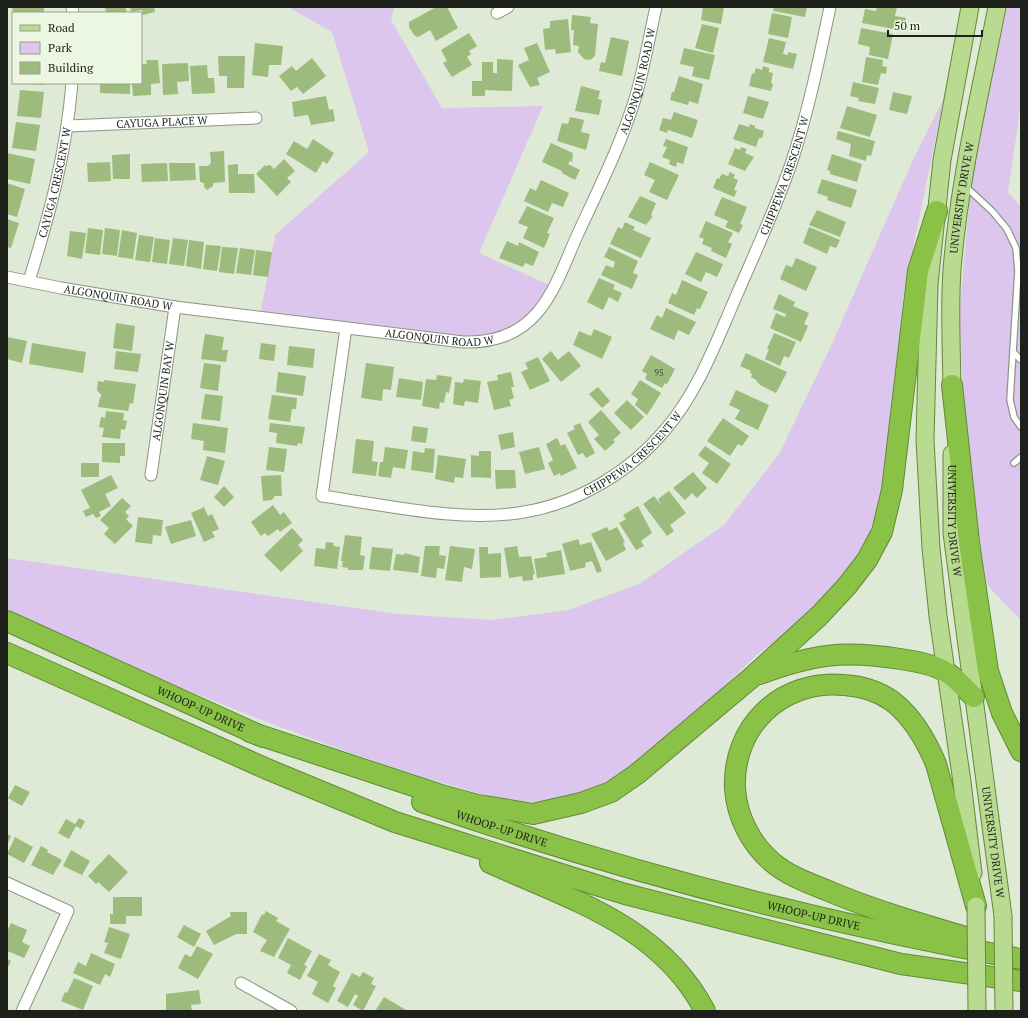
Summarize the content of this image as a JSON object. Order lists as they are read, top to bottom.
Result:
{
  "streets": {
    "highway": ["WHOOP-UP DRIVE"],
    "main road": ["UNIVERSITY DRIVE W"],
    "street": [
      "ALGONQUIN ROAD W",
      "CAYUGA PLACE W",
      "CHIPPEWA CRESCENT W",
      "CAYUGA CRESCENT W",
      "ALGONQUIN BAY W"
    ]
  },
  "crossings": [
    ["ALGONQUIN ROAD W", "CHIPPEWA CRESCENT W"],
    ["ALGONQUIN ROAD W", "CAYUGA CRESCENT W"],
    ["ALGONQUIN ROAD W", "ALGONQUIN BAY W"],
    ["CAYUGA PLACE W", "CAYUGA CRESCENT W"]
  ],
  "house_numbers": ["95"],
  "legend": ["Road", "Park", "Building"],
  "scale_bar": "50 m"
}
